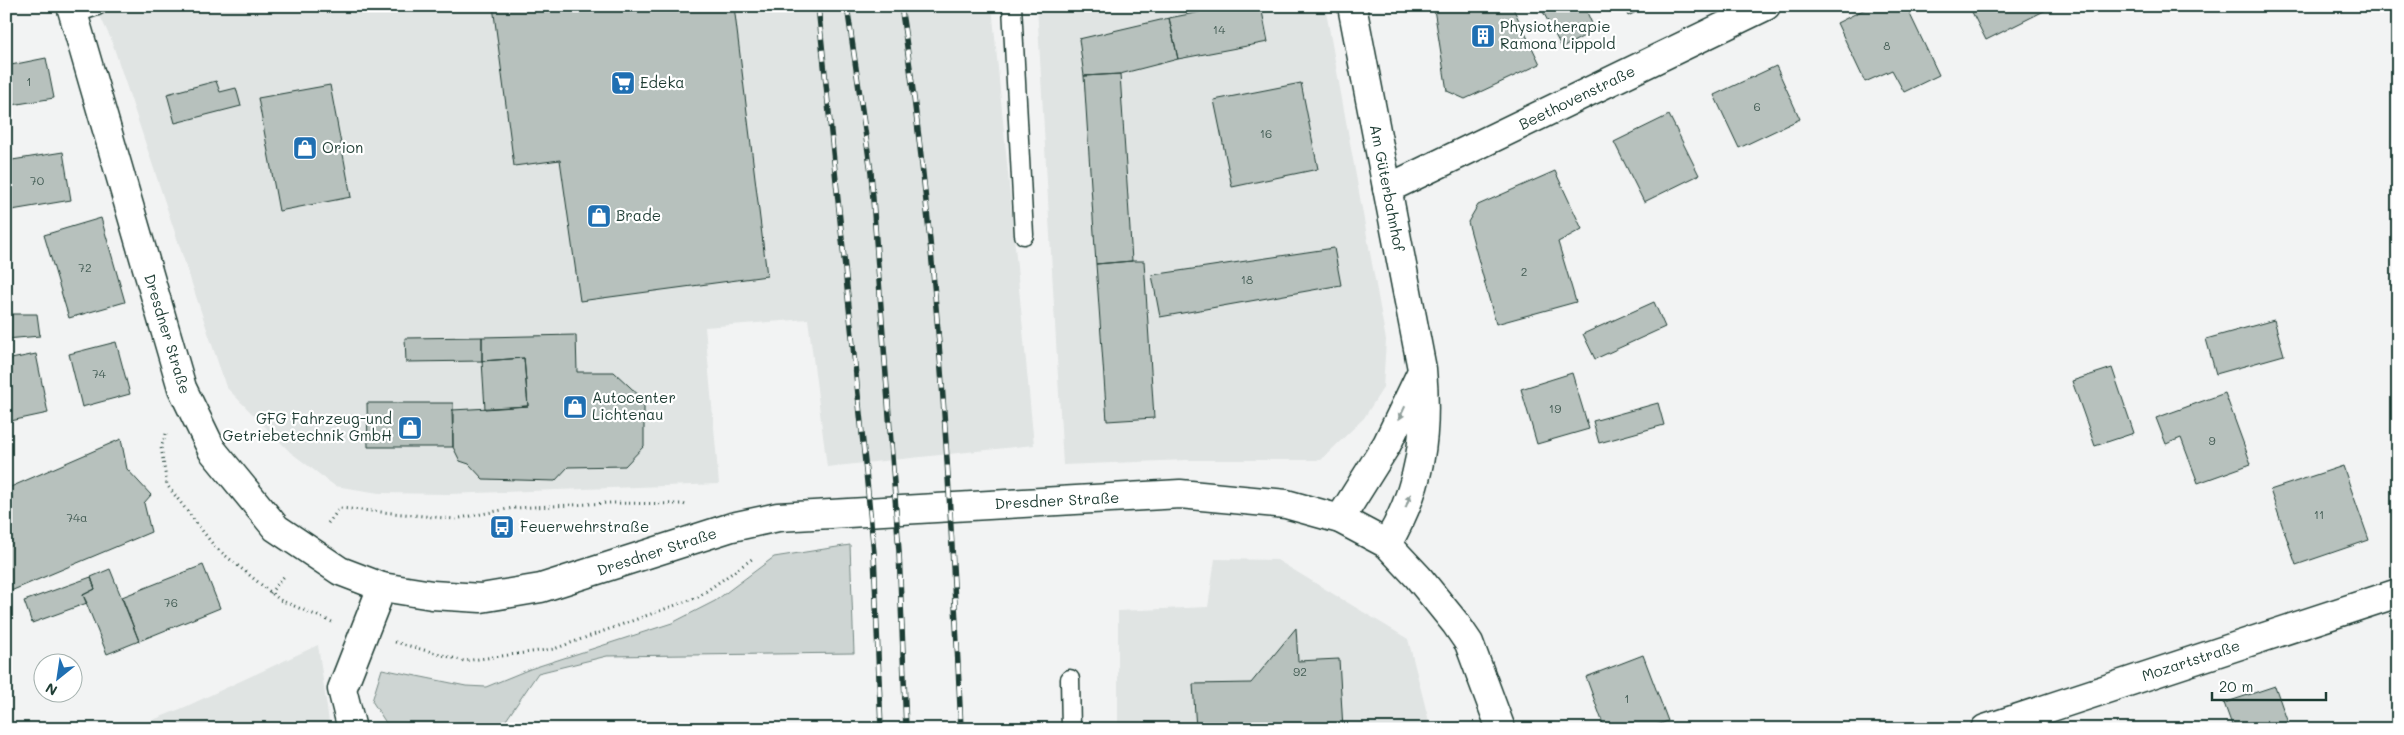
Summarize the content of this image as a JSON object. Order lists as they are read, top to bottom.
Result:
{
  "streets": {
    "main road": [
      "Beethovenstraße",
      "Am Güterbahnhof",
      "Dresdner Straße",
      "Mozartstraße"
    ]
  },
  "crossings": [
    ["Beethovenstraße", "Am Güterbahnhof"],
    ["Am Güterbahnhof", "Dresdner Straße"]
  ],
  "places": {
    "building": ["Physiotherapie Ramona Lippold"],
    "supermarket": ["Edeka"],
    "shop": [
      "Orion",
      "Brade",
      "Autocenter Lichtenau",
      "GFG Fahrzeug-und Getriebetechnik GmbH"
    ],
    "bus stop": ["Feuerwehrstraße"]
  },
  "house_numbers": [
    "14",
    "8",
    "1",
    "6",
    "16",
    "70",
    "72",
    "2",
    "18",
    "74",
    "19",
    "9",
    "11",
    "74a",
    "76",
    "92",
    "1"
  ],
  "scale_bar": "20 m",
  "north": "bottom left"
}
